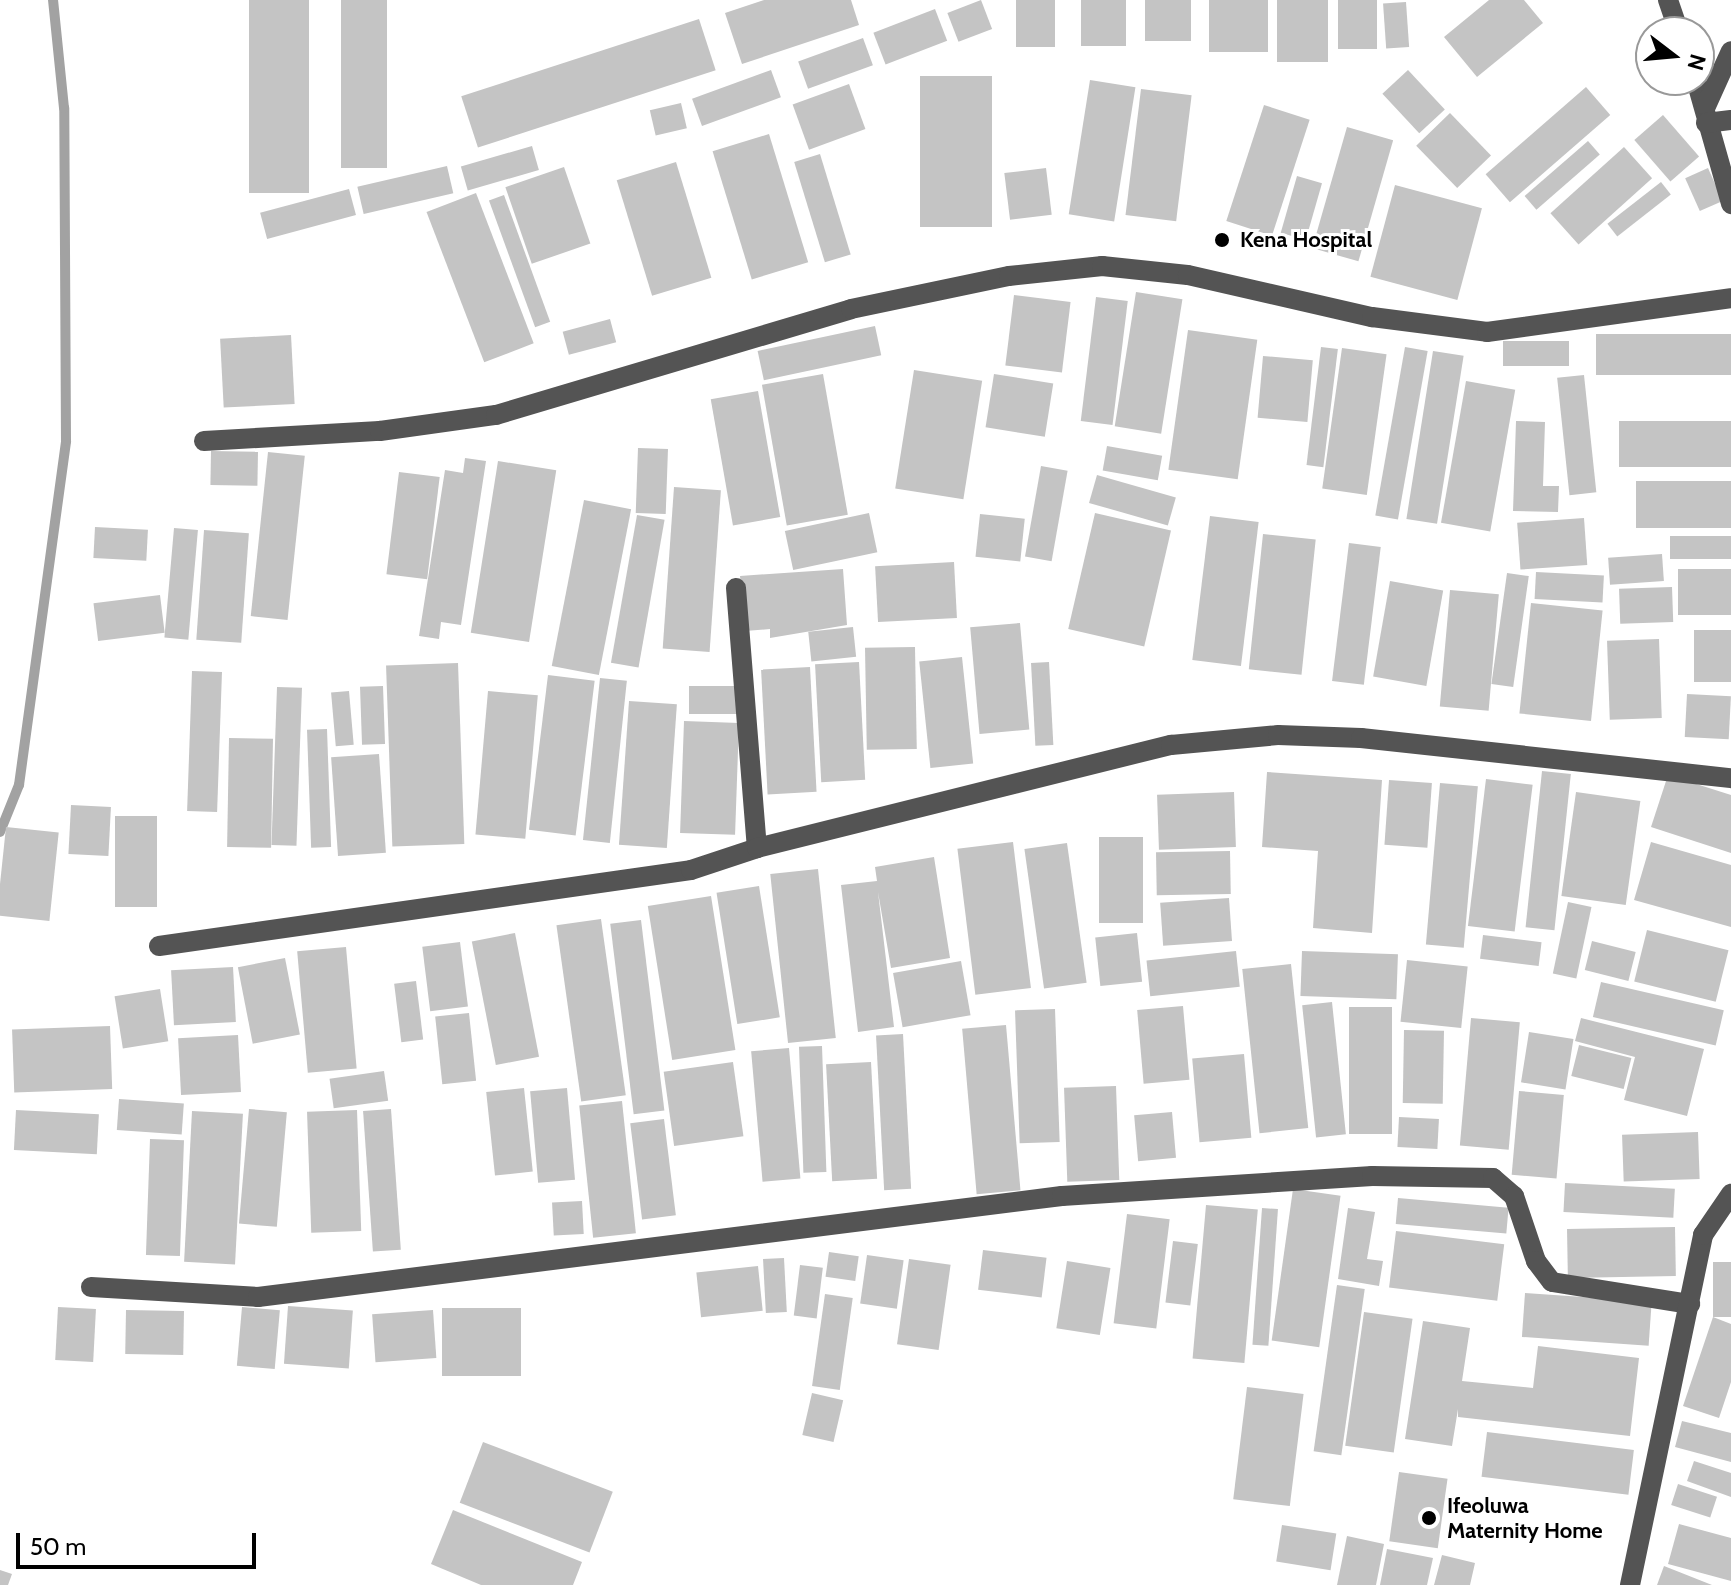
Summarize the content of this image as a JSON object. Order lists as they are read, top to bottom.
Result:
{
  "places": ["Kena Hospital", "Ifeoluwa Maternity Home"],
  "scale_bar": "50 m",
  "north": "right"
}
